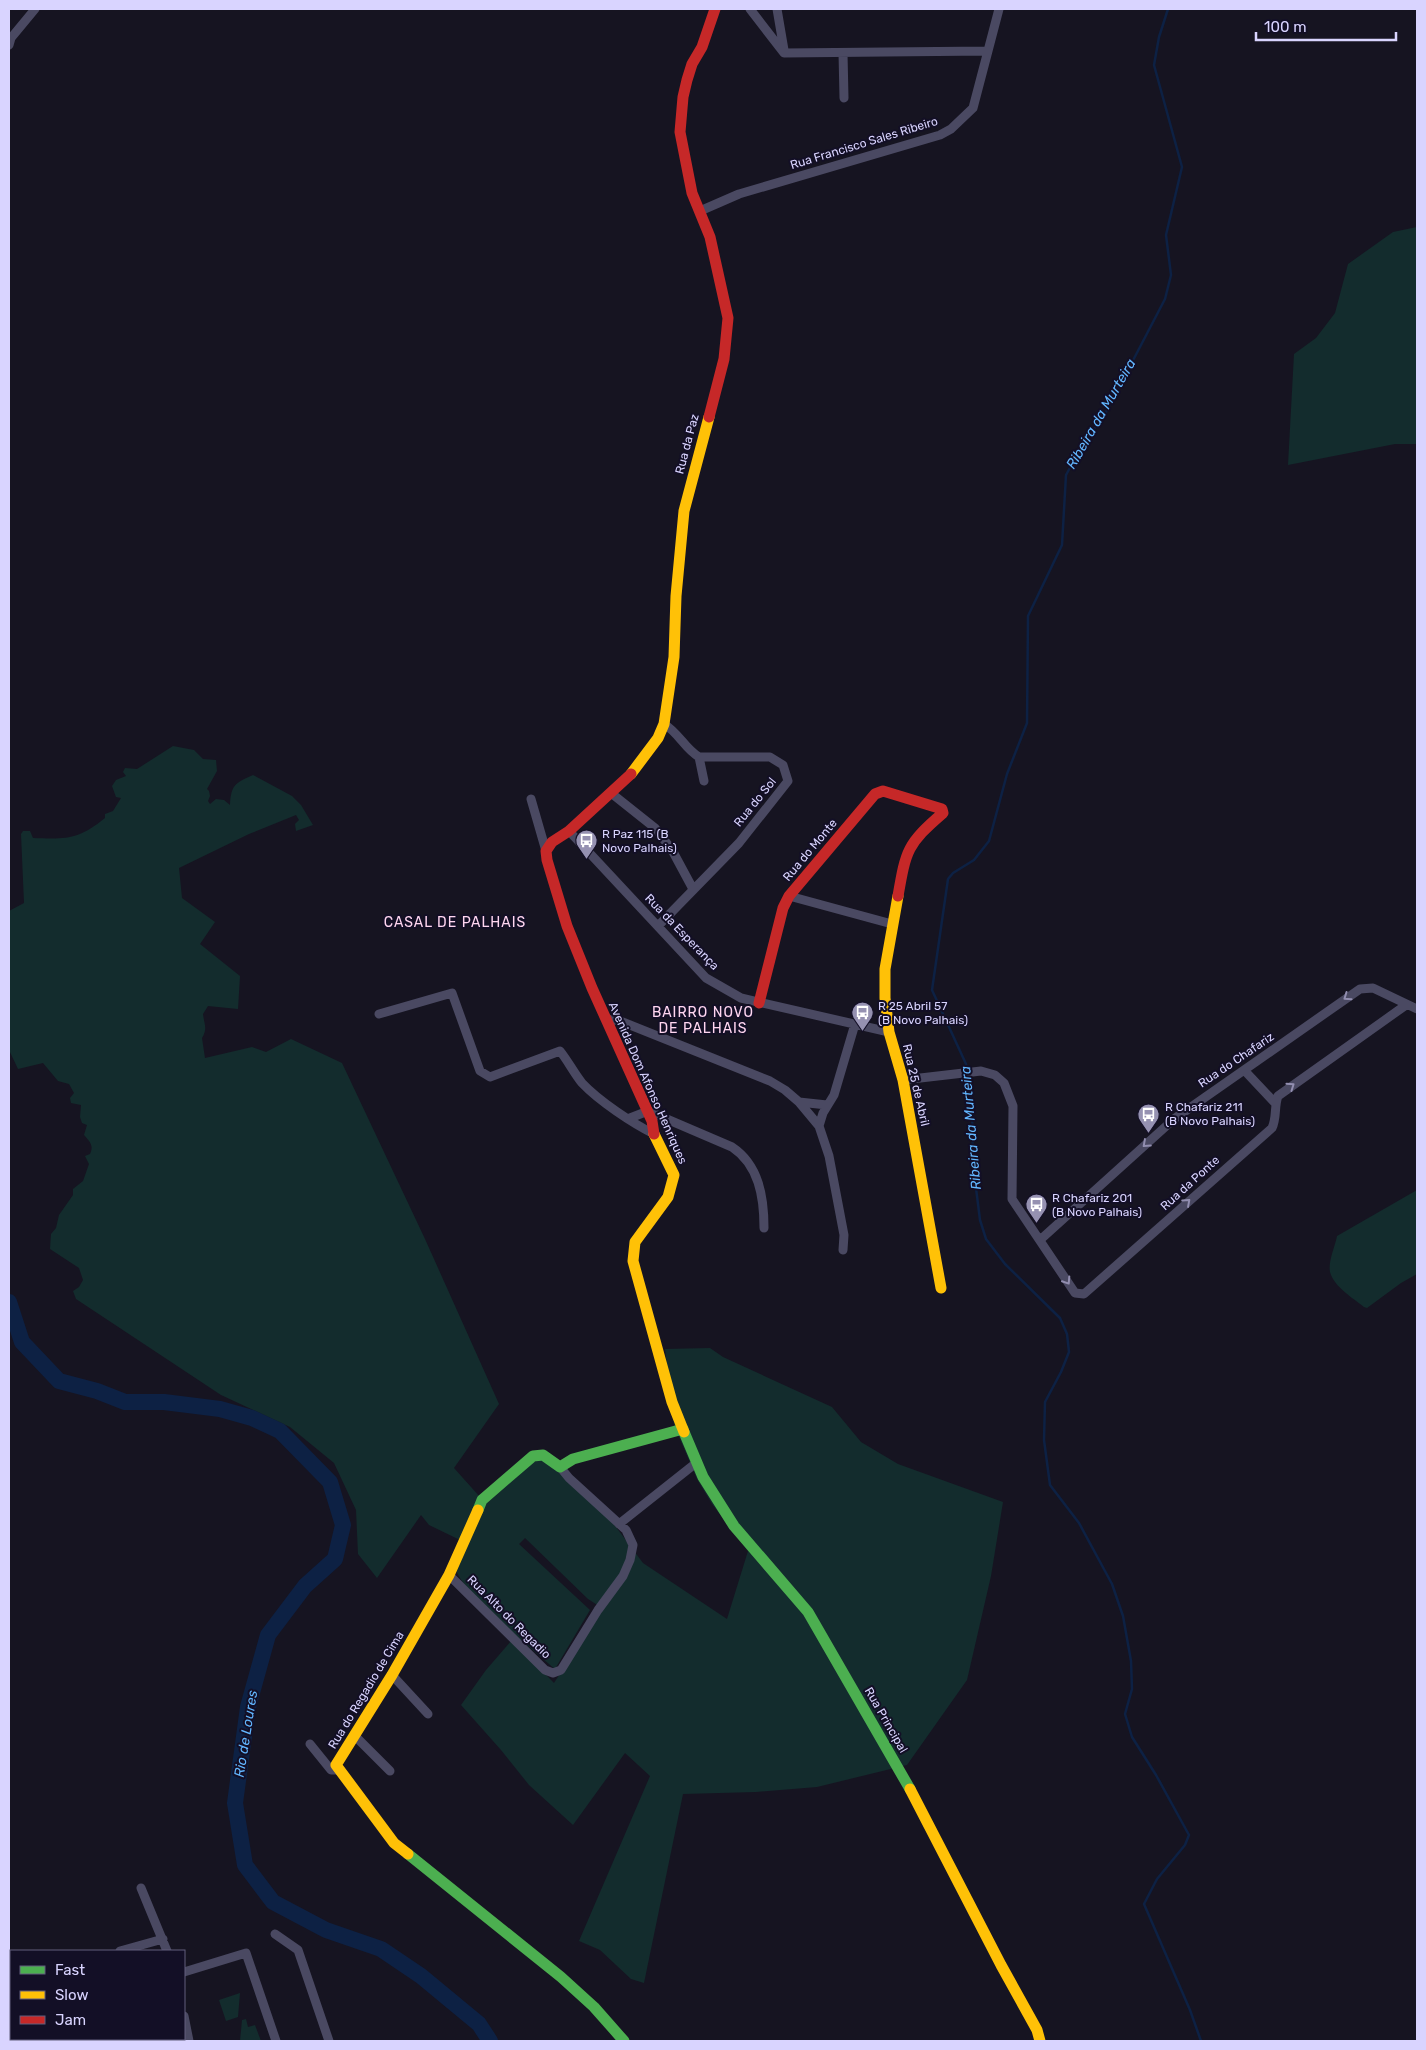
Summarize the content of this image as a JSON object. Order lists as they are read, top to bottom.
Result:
{
  "streets": {
    "street": [
      "Rua Francisco Sales Ribeiro",
      "Rua da Paz",
      "Rua do Sol",
      "Rua do Monte",
      "Rua da Esperança",
      "Rua do Chafariz",
      "Avenida Dom Afonso Henriques",
      "Rua 25 de Abril",
      "Rua da Ponte",
      "Rua Alto do Regadio",
      "Rua do Regadio de Cima",
      "Rua Principal"
    ]
  },
  "crossings": [
    ["Rua Francisco Sales Ribeiro", "Rua da Paz"],
    ["Rua da Paz", "Rua da Esperança"],
    ["Rua da Paz", "Avenida Dom Afonso Henriques"],
    ["Rua do Sol", "Rua da Esperança"],
    ["Rua do Monte", "Rua da Esperança"],
    ["Rua do Monte", "Rua 25 de Abril"],
    ["Rua da Esperança", "Rua 25 de Abril"],
    ["Rua do Chafariz", "Rua da Ponte"],
    ["Avenida Dom Afonso Henriques", "Rua Principal"],
    ["Rua 25 de Abril", "Rua da Ponte"],
    ["Rua Alto do Regadio", "Rua do Regadio de Cima"]
  ],
  "districts": ["CASAL DE PALHAIS", "BAIRRO NOVO DE PALHAIS"],
  "water": ["Ribeira da Murteira", "Rio de Loures"],
  "places": {
    "bus stop": [
      "R Paz 115 (B Novo Palhais)",
      "R 25 Abril 57 (B Novo Palhais)",
      "R Chafariz 211 (B Novo Palhais)",
      "R Chafariz 201 (B Novo Palhais)"
    ]
  },
  "legend": ["Fast", "Slow", "Jam"],
  "scale_bar": "100 m"
}
